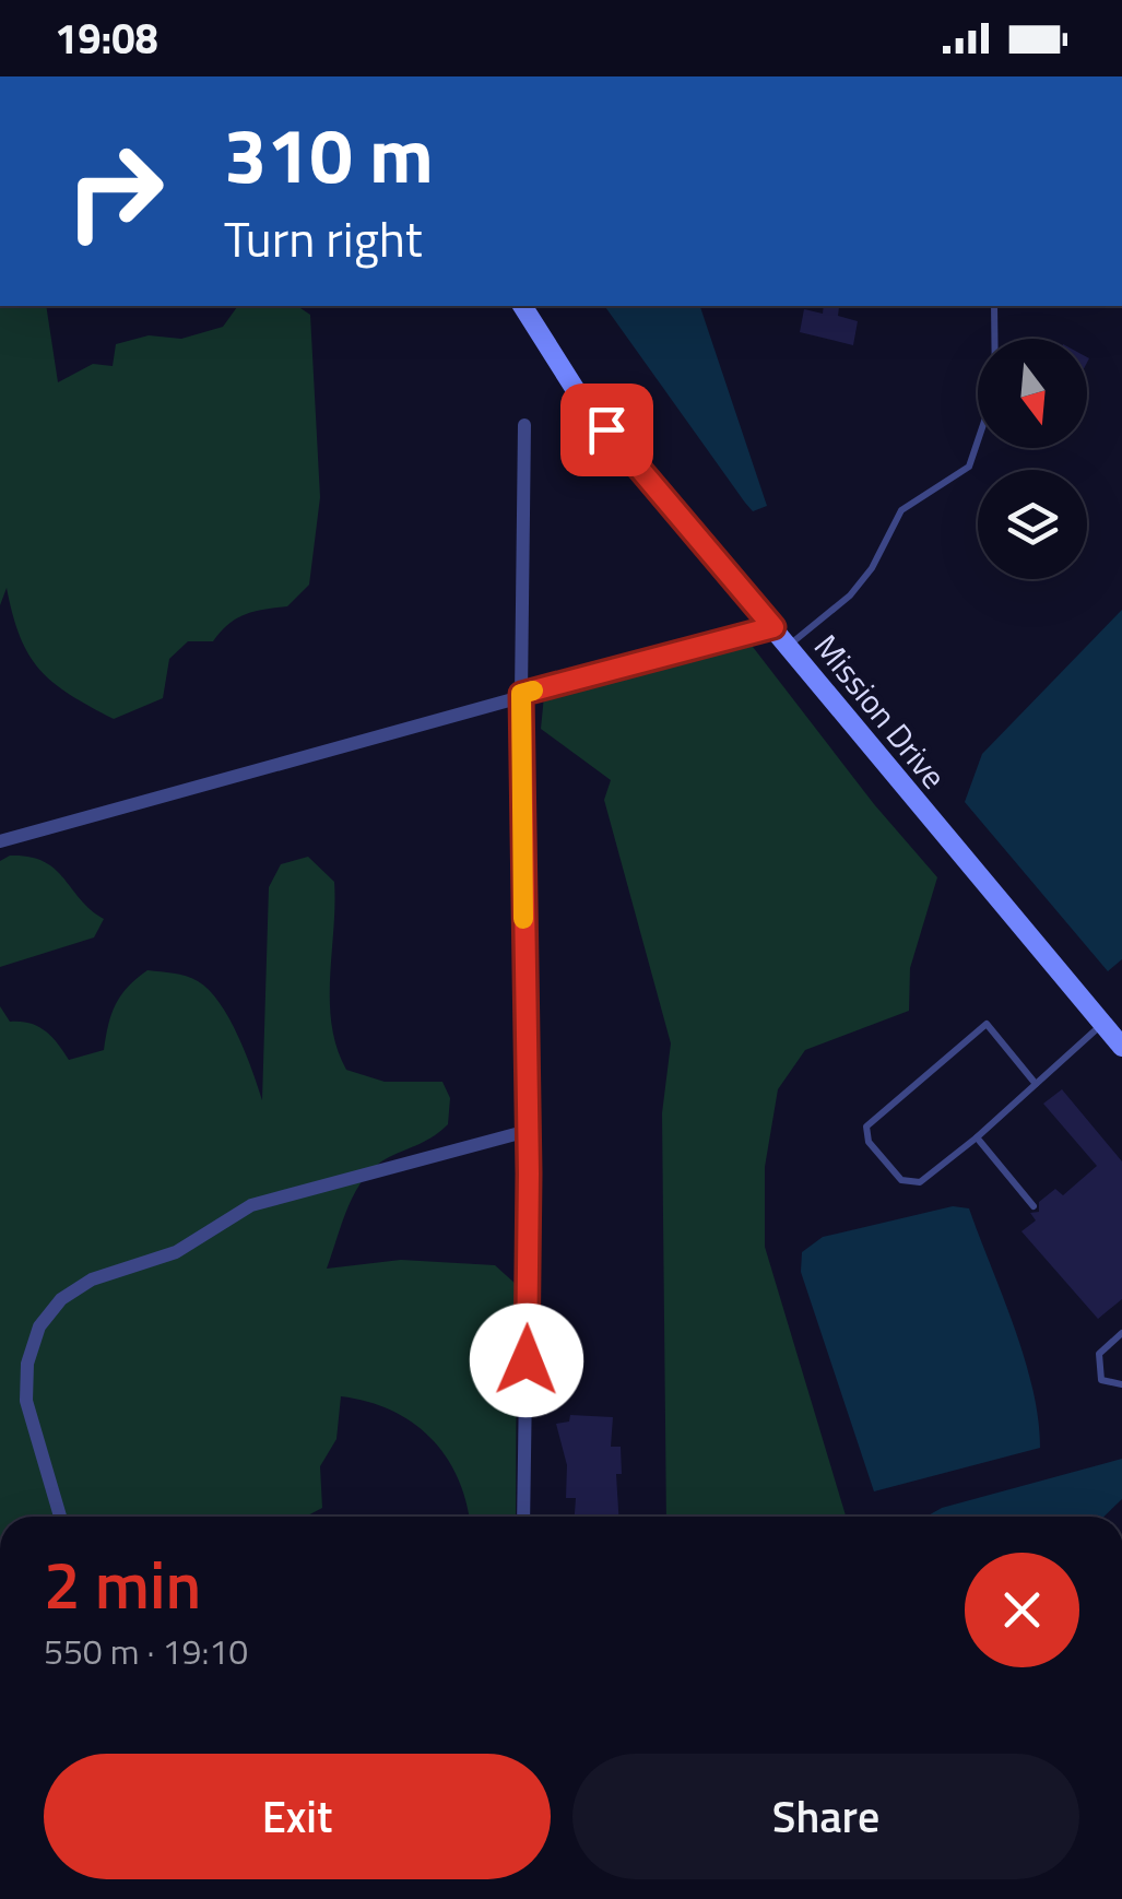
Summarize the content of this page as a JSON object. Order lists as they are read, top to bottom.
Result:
{
  "streets": {
    "street": ["Mission Drive"]
  },
  "north": "bottom",
  "page": {
    "status": "19:08",
    "turn": ["310 m", "Turn right"],
    "heading": ["2 min", "550 m · 19:10"],
    "buttons": ["Exit", "Share"]
  }
}
